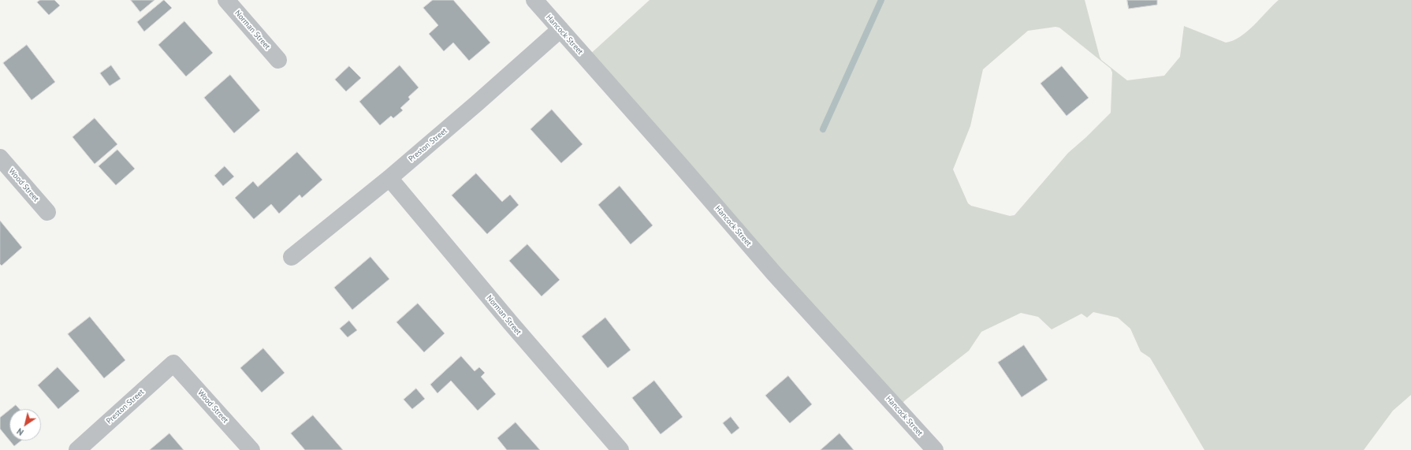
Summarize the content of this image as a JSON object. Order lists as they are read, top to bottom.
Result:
{
  "streets": {
    "street": [
      "Norman Street",
      "Hancock Street",
      "Preston Street",
      "Wood Street"
    ]
  },
  "crossings": [
    ["Norman Street", "Preston Street"],
    ["Hancock Street", "Preston Street"],
    ["Preston Street", "Wood Street"]
  ],
  "north": "bottom left"
}
